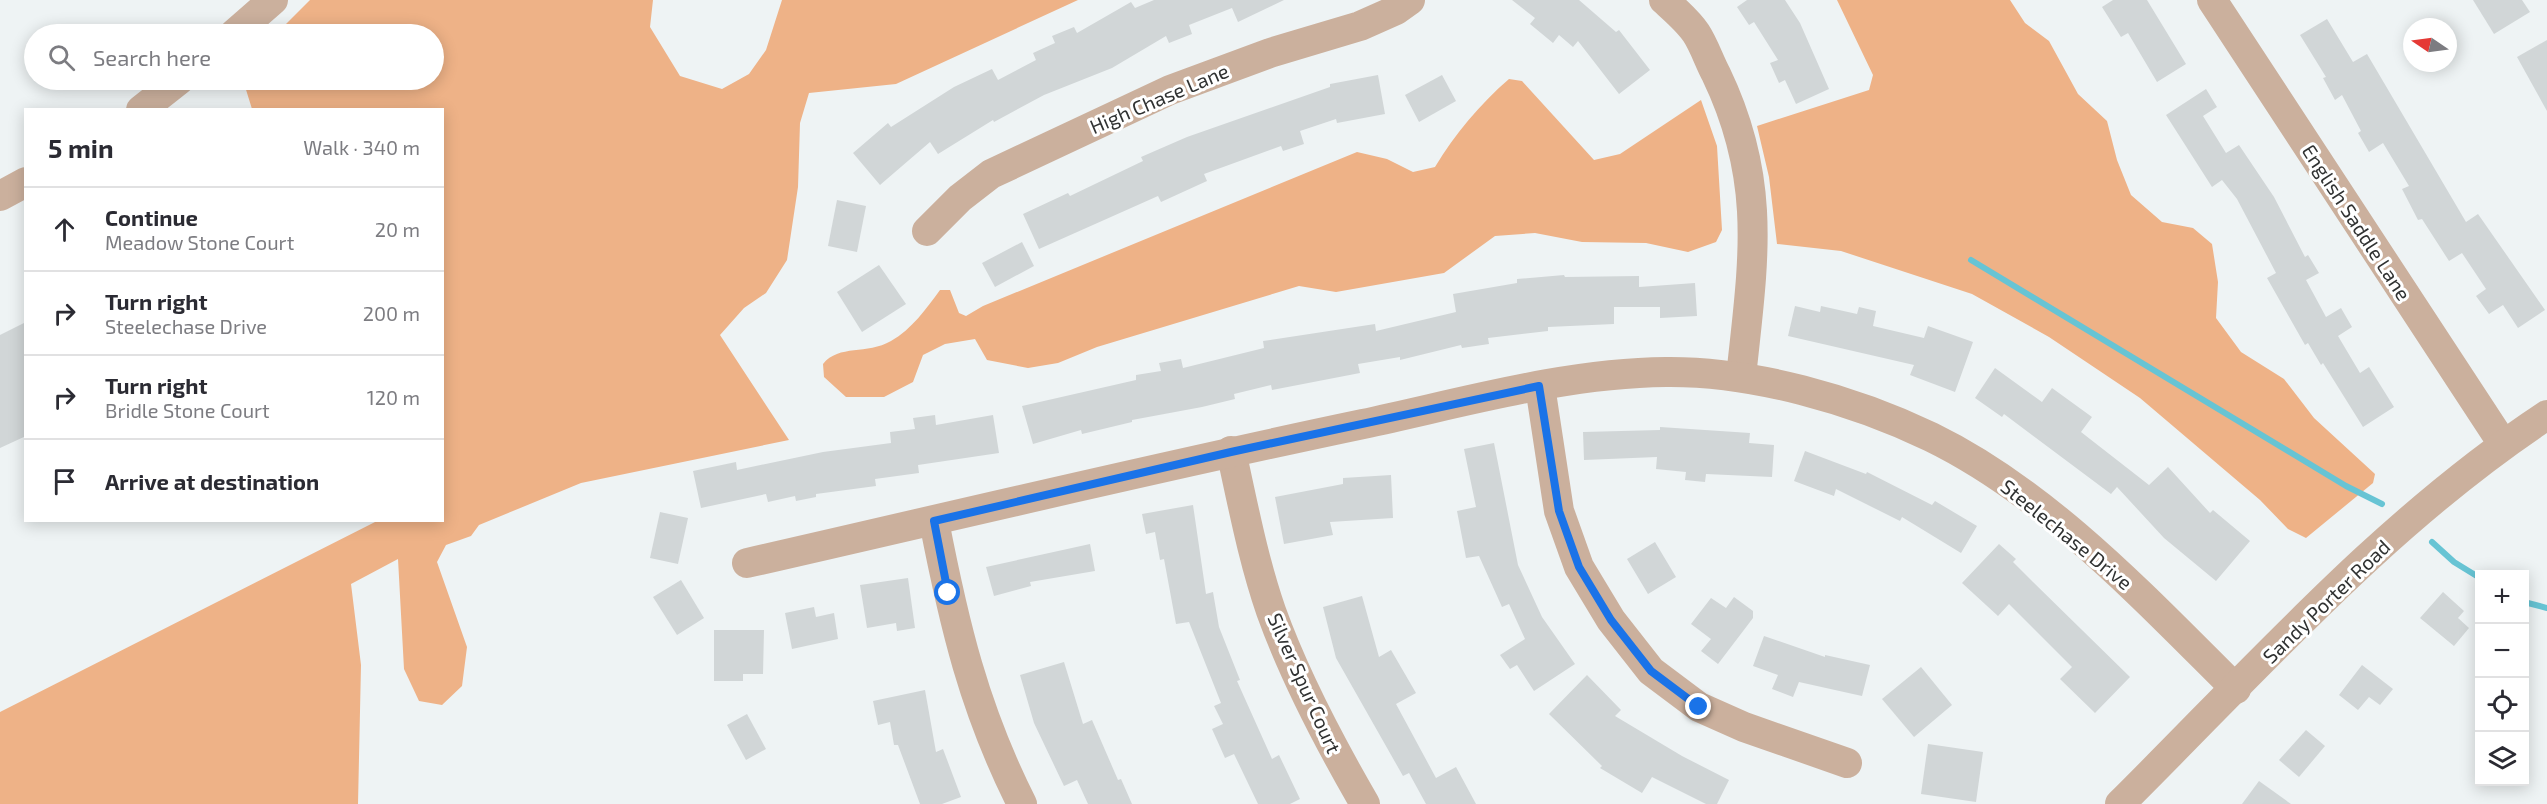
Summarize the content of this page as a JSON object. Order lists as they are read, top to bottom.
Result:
{
  "streets": {
    "street": [
      "High Chase Lane",
      "English Saddle Lane",
      "Steelechase Drive",
      "Sandy Porter Road",
      "Silver Spur Court"
    ]
  },
  "crossings": [
    ["English Saddle Lane", "Sandy Porter Road"],
    ["Steelechase Drive", "Sandy Porter Road"],
    ["Steelechase Drive", "Silver Spur Court"]
  ],
  "north": "left",
  "page": {
    "search": "Search here",
    "heading": ["5 min", "Walk · 340 m"],
    "list": [
      ["Continue", "Meadow Stone Court", "20 m"],
      ["Turn right", "Steelechase Drive", "200 m"],
      ["Turn right", "Bridle Stone Court", "120 m"],
      "Arrive at destination"
    ],
    "map_buttons": ["+", "−"]
  }
}
